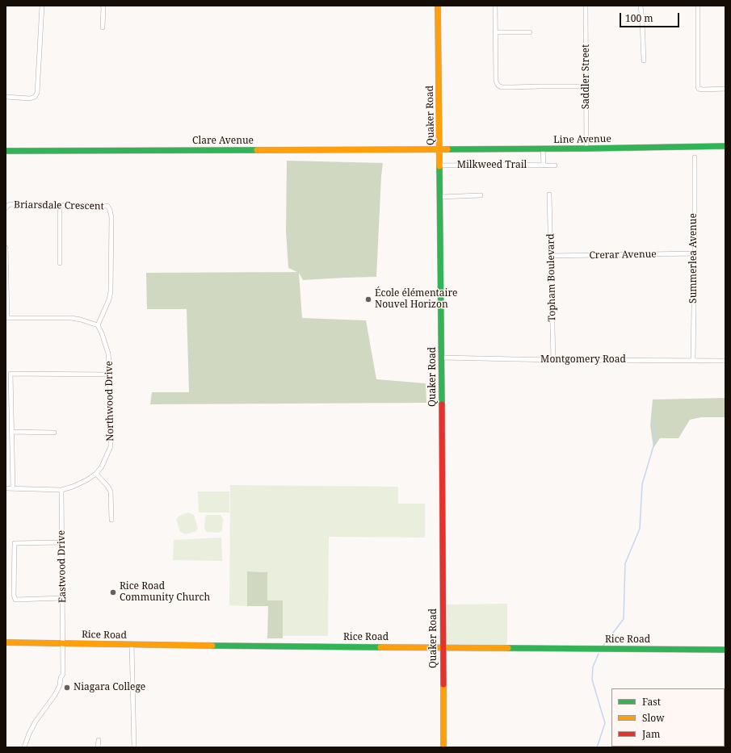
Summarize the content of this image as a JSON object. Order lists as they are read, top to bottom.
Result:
{
  "streets": {
    "street": [
      "Saddler Street",
      "Quaker Road",
      "Line Avenue",
      "Clare Avenue",
      "Milkweed Trail",
      "Briarsdale Crescent",
      "Crerar Avenue",
      "Summerlea Avenue",
      "Topham Boulevard",
      "Montgomery Road",
      "Northwood Drive",
      "Eastwood Drive",
      "Rice Road"
    ]
  },
  "crossings": [
    ["Saddler Street", "Line Avenue"],
    ["Quaker Road", "Line Avenue"],
    ["Quaker Road", "Clare Avenue"],
    ["Quaker Road", "Milkweed Trail"],
    ["Quaker Road", "Montgomery Road"],
    ["Quaker Road", "Rice Road"],
    ["Line Avenue", "Clare Avenue"],
    ["Briarsdale Crescent", "Northwood Drive"],
    ["Crerar Avenue", "Summerlea Avenue"],
    ["Crerar Avenue", "Topham Boulevard"],
    ["Summerlea Avenue", "Montgomery Road"],
    ["Topham Boulevard", "Montgomery Road"],
    ["Northwood Drive", "Eastwood Drive"],
    ["Eastwood Drive", "Rice Road"]
  ],
  "places": ["École élémentaire Nouvel Horizon", "Rice Road Community Church", "Niagara College"],
  "legend": ["Fast", "Slow", "Jam"],
  "scale_bar": "100 m"
}
